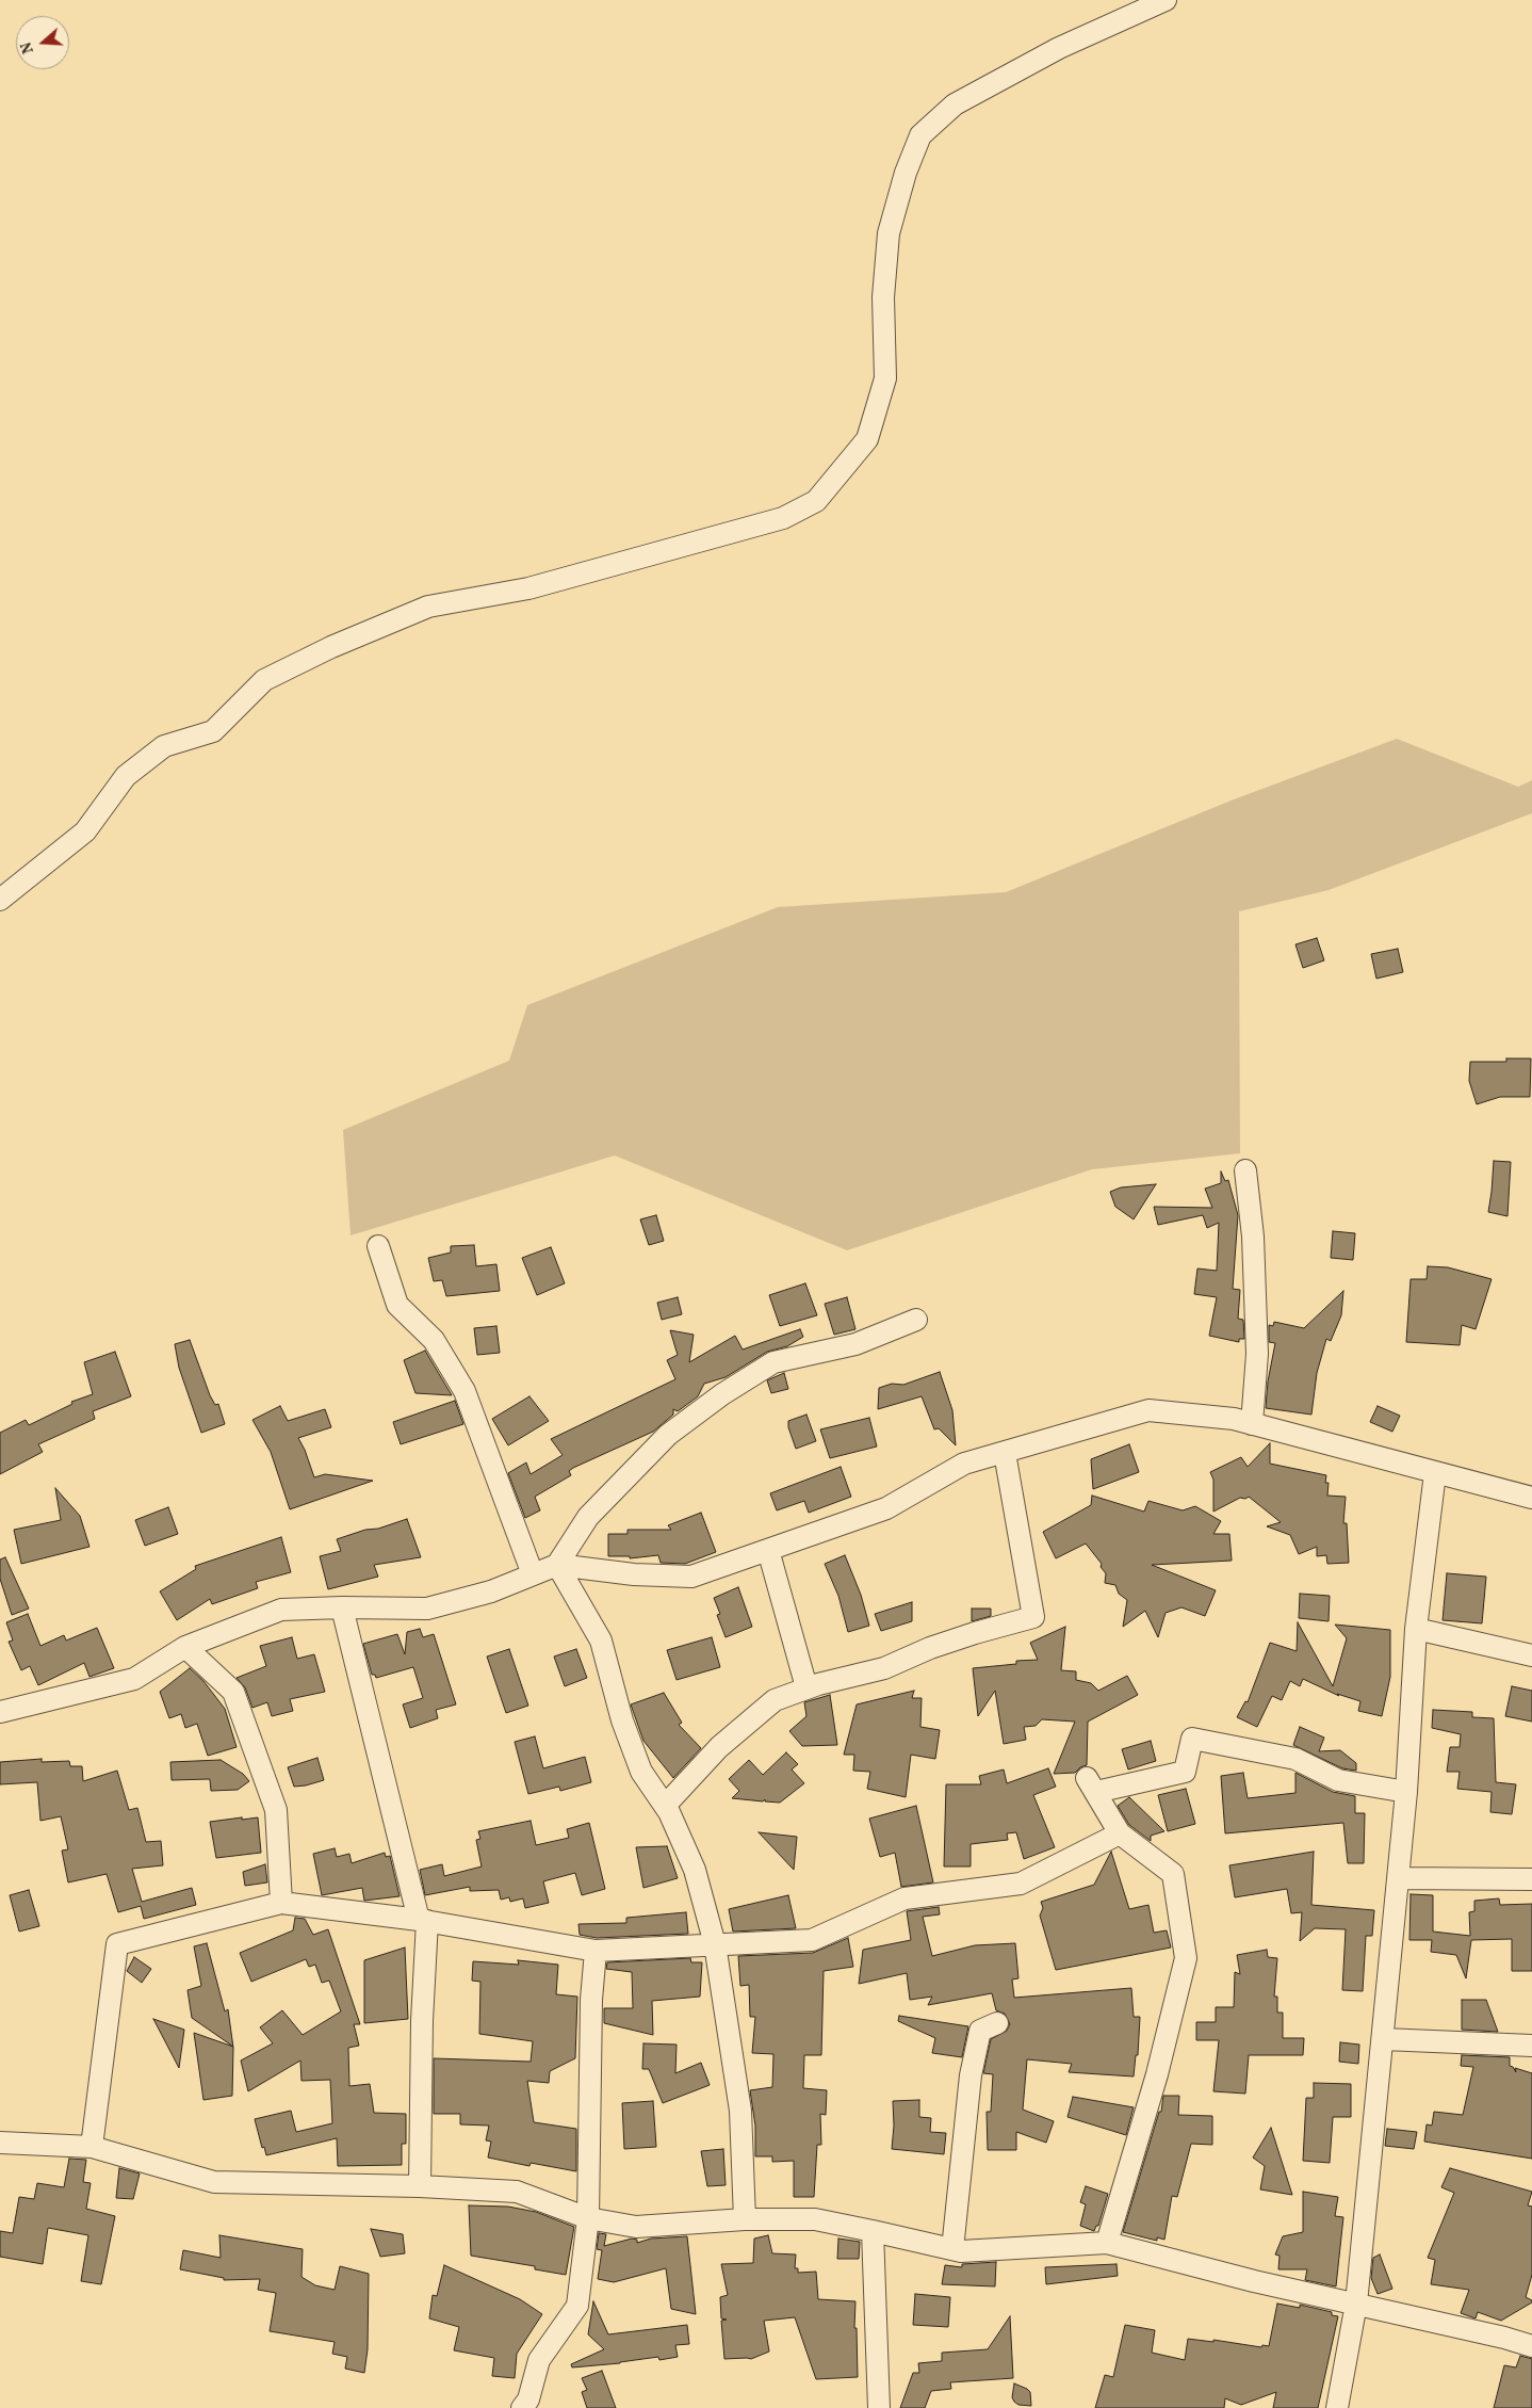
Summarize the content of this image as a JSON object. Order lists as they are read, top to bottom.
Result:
{
  "north": "left"
}
